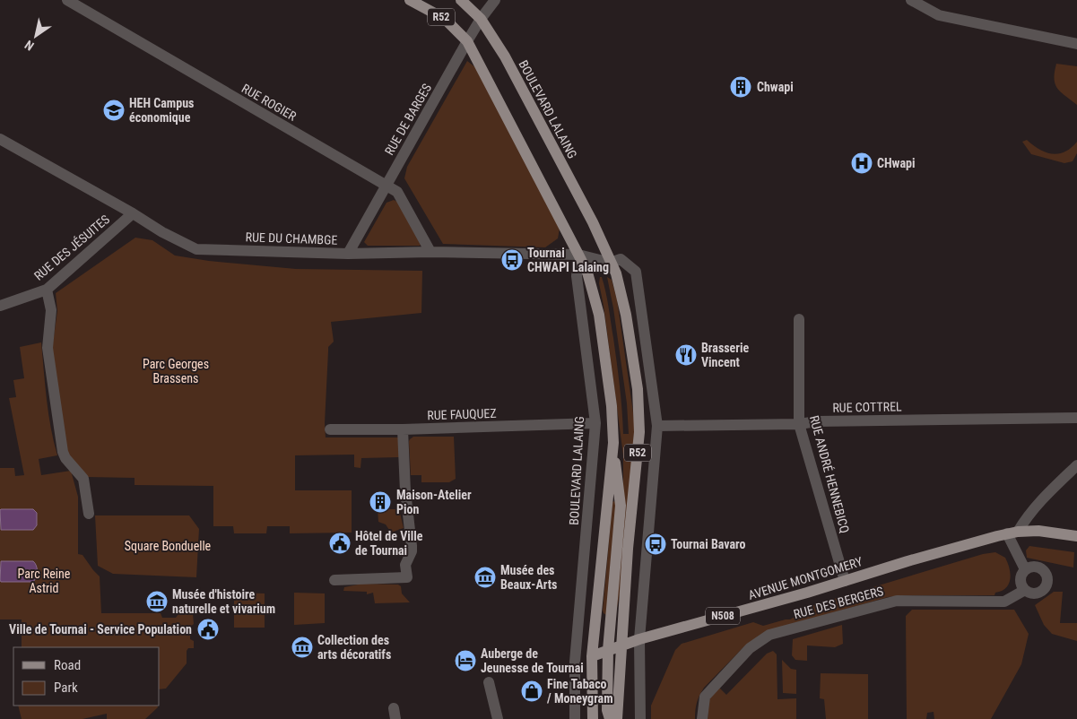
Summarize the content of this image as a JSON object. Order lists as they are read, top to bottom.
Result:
{
  "streets": {
    "main road": [
      "R52",
      "BOULEVARD LALAING",
      "AVENUE MONTGOMERY",
      "N508"
    ],
    "street": [
      "RUE ROGIER",
      "RUE DE BARGES",
      "RUE DU CHAMBGE",
      "RUE DES JÉSUITES",
      "RUE COTTREL",
      "RUE FAUQUEZ",
      "RUE ANDRÉ HENNEBICQ",
      "RUE DES BERGERS"
    ]
  },
  "crossings": [
    ["R52", "BOULEVARD LALAING"],
    ["R52", "RUE DE BARGES"],
    ["R52", "RUE DU CHAMBGE"],
    ["R52", "AVENUE MONTGOMERY"],
    ["RUE ROGIER", "RUE DE BARGES"],
    ["RUE ROGIER", "RUE DU CHAMBGE"],
    ["BOULEVARD LALAING", "RUE DE BARGES"],
    ["BOULEVARD LALAING", "RUE DU CHAMBGE"],
    ["BOULEVARD LALAING", "RUE FAUQUEZ"],
    ["BOULEVARD LALAING", "AVENUE MONTGOMERY"],
    ["RUE DE BARGES", "RUE DU CHAMBGE"],
    ["RUE DU CHAMBGE", "RUE DES JÉSUITES"],
    ["RUE COTTREL", "RUE ANDRÉ HENNEBICQ"],
    ["RUE ANDRÉ HENNEBICQ", "AVENUE MONTGOMERY"],
    ["AVENUE MONTGOMERY", "N508"]
  ],
  "parks": ["Parc Georges Brassens", "Square Bonduelle", "Parc Reine Astrid"],
  "places": {
    "building": ["Chwapi", "Maison-Atelier Pion"],
    "school or university": ["HEH Campus économique"],
    "hospital": ["CHwapi"],
    "bus stop": ["Tournai CHWAPI Lalaing", "Tournai Bavaro"],
    "restaurant": ["Brasserie Vincent"],
    "public building": ["Hôtel de Ville de Tournai", "Ville de Tournai - Service Population"],
    "museum": ["Musée des Beaux-Arts", "Musée d'histoire naturelle et vivarium", "Collection des arts décoratifs"],
    "hotel": ["Auberge de Jeunesse de Tournai"],
    "shop": ["Fine Tabaco / Moneygram"]
  },
  "legend": ["Road", "Park"],
  "north": "bottom left"
}
